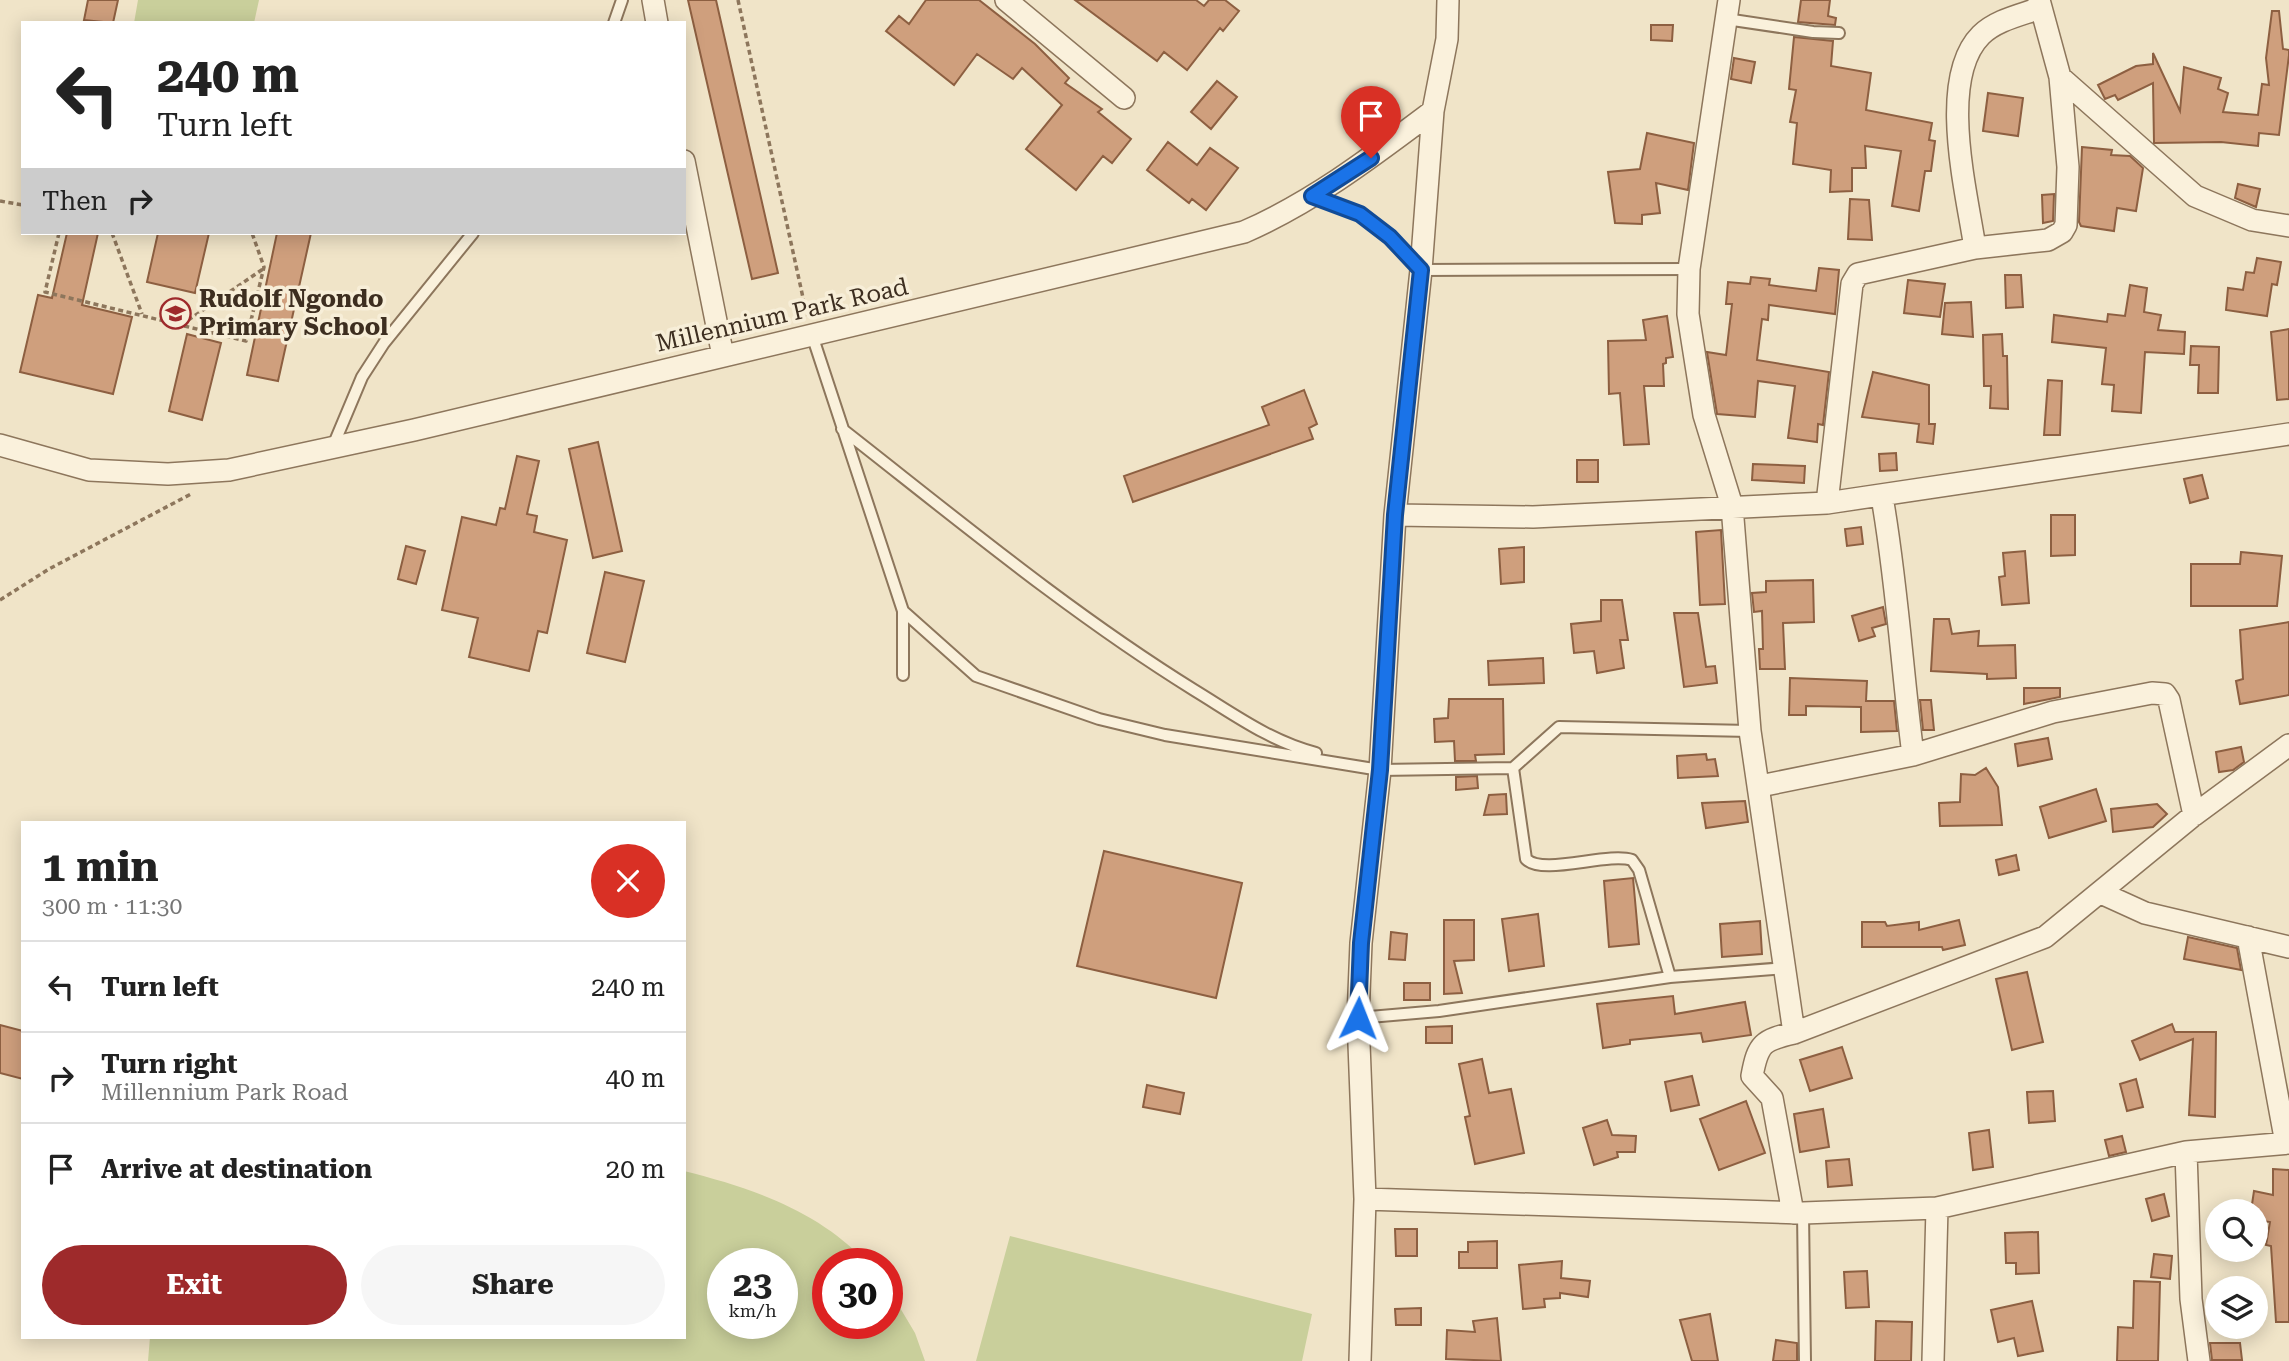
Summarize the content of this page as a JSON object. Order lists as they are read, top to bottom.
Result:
{
  "streets": {
    "street": ["Millennium Park Road"]
  },
  "places": {
    "school or university": ["Rudolf Ngondo Primary School"]
  },
  "page": {
    "turn": ["240 m", "Turn left"],
    "then": "Then",
    "heading": ["1 min", "300 m · 11:30"],
    "list": [
      {
        "name": "Turn left",
        "value": "240 m"
      },
      {
        "name": "Turn right",
        "note": "Millennium Park Road",
        "value": "40 m"
      },
      {
        "name": "Arrive at destination",
        "value": "20 m"
      }
    ],
    "buttons": ["Exit", "Share"],
    "speed": "23 km/h",
    "limit": "30"
  }
}
